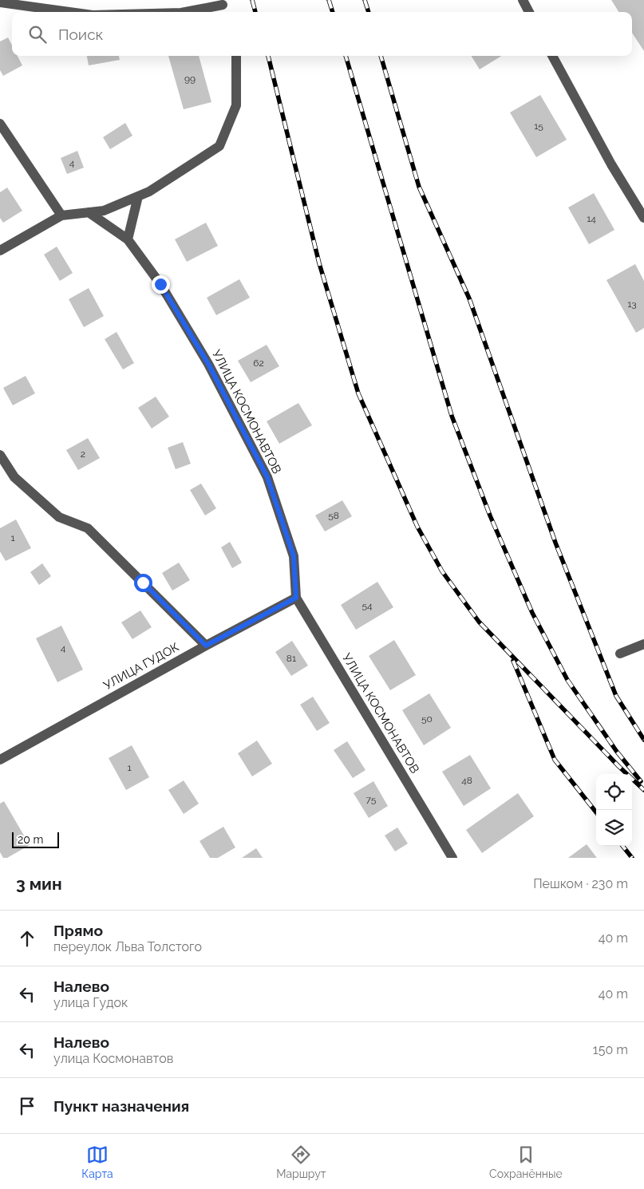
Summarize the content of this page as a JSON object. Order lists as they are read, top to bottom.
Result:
{
  "streets": {
    "street": ["УЛИЦА КОСМОНАВТОВ", "УЛИЦА ГУДОК"]
  },
  "crossings": [
    ["УЛИЦА КОСМОНАВТОВ", "УЛИЦА ГУДОК"]
  ],
  "house_numbers": [
    "99",
    "15",
    "4",
    "14",
    "13",
    "62",
    "2",
    "58",
    "1",
    "54",
    "4",
    "81",
    "50",
    "1",
    "48",
    "75"
  ],
  "scale_bar": "20 m",
  "page": {
    "search": "Поиск",
    "scale": "20 m",
    "heading": ["3 мин", "Пешком · 230 m"],
    "list": [
      ["Прямо", "переулок Льва Толстого", "40 m"],
      ["Налево", "улица Гудок", "40 m"],
      ["Налево", "улица Космонавтов", "150 m"],
      "Пункт назначения"
    ],
    "nav": ["Карта", "Маршрут", "Сохранённые"]
  }
}
